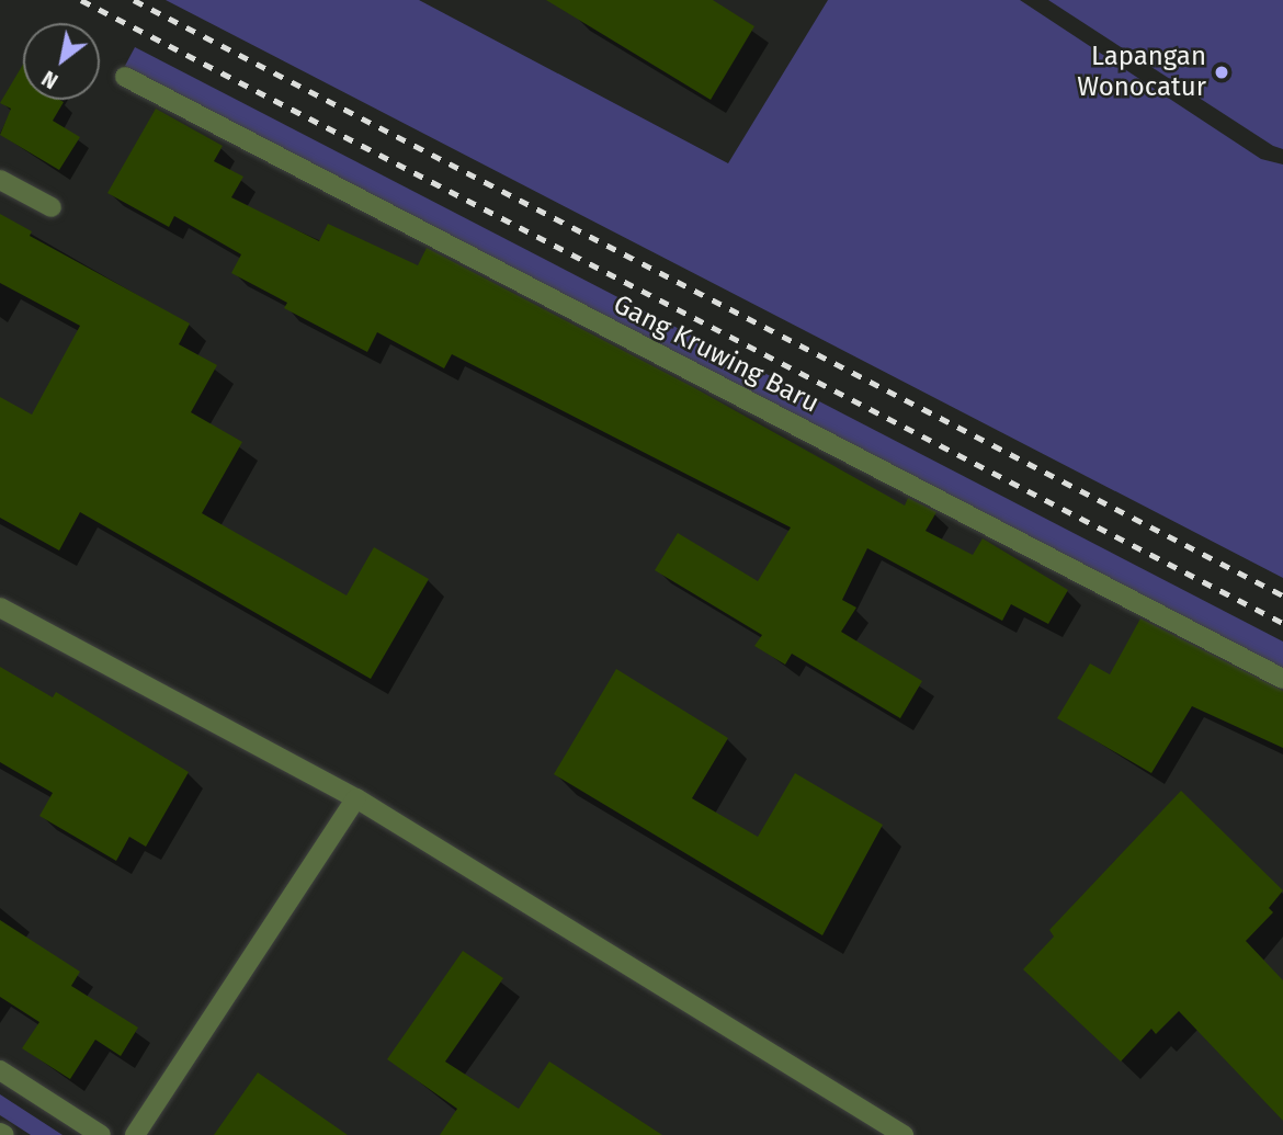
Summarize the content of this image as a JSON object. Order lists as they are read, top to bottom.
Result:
{
  "streets": {
    "street": ["Gang Kruwing Baru"]
  },
  "places": ["Lapangan Wonocatur"],
  "north": "bottom left"
}
